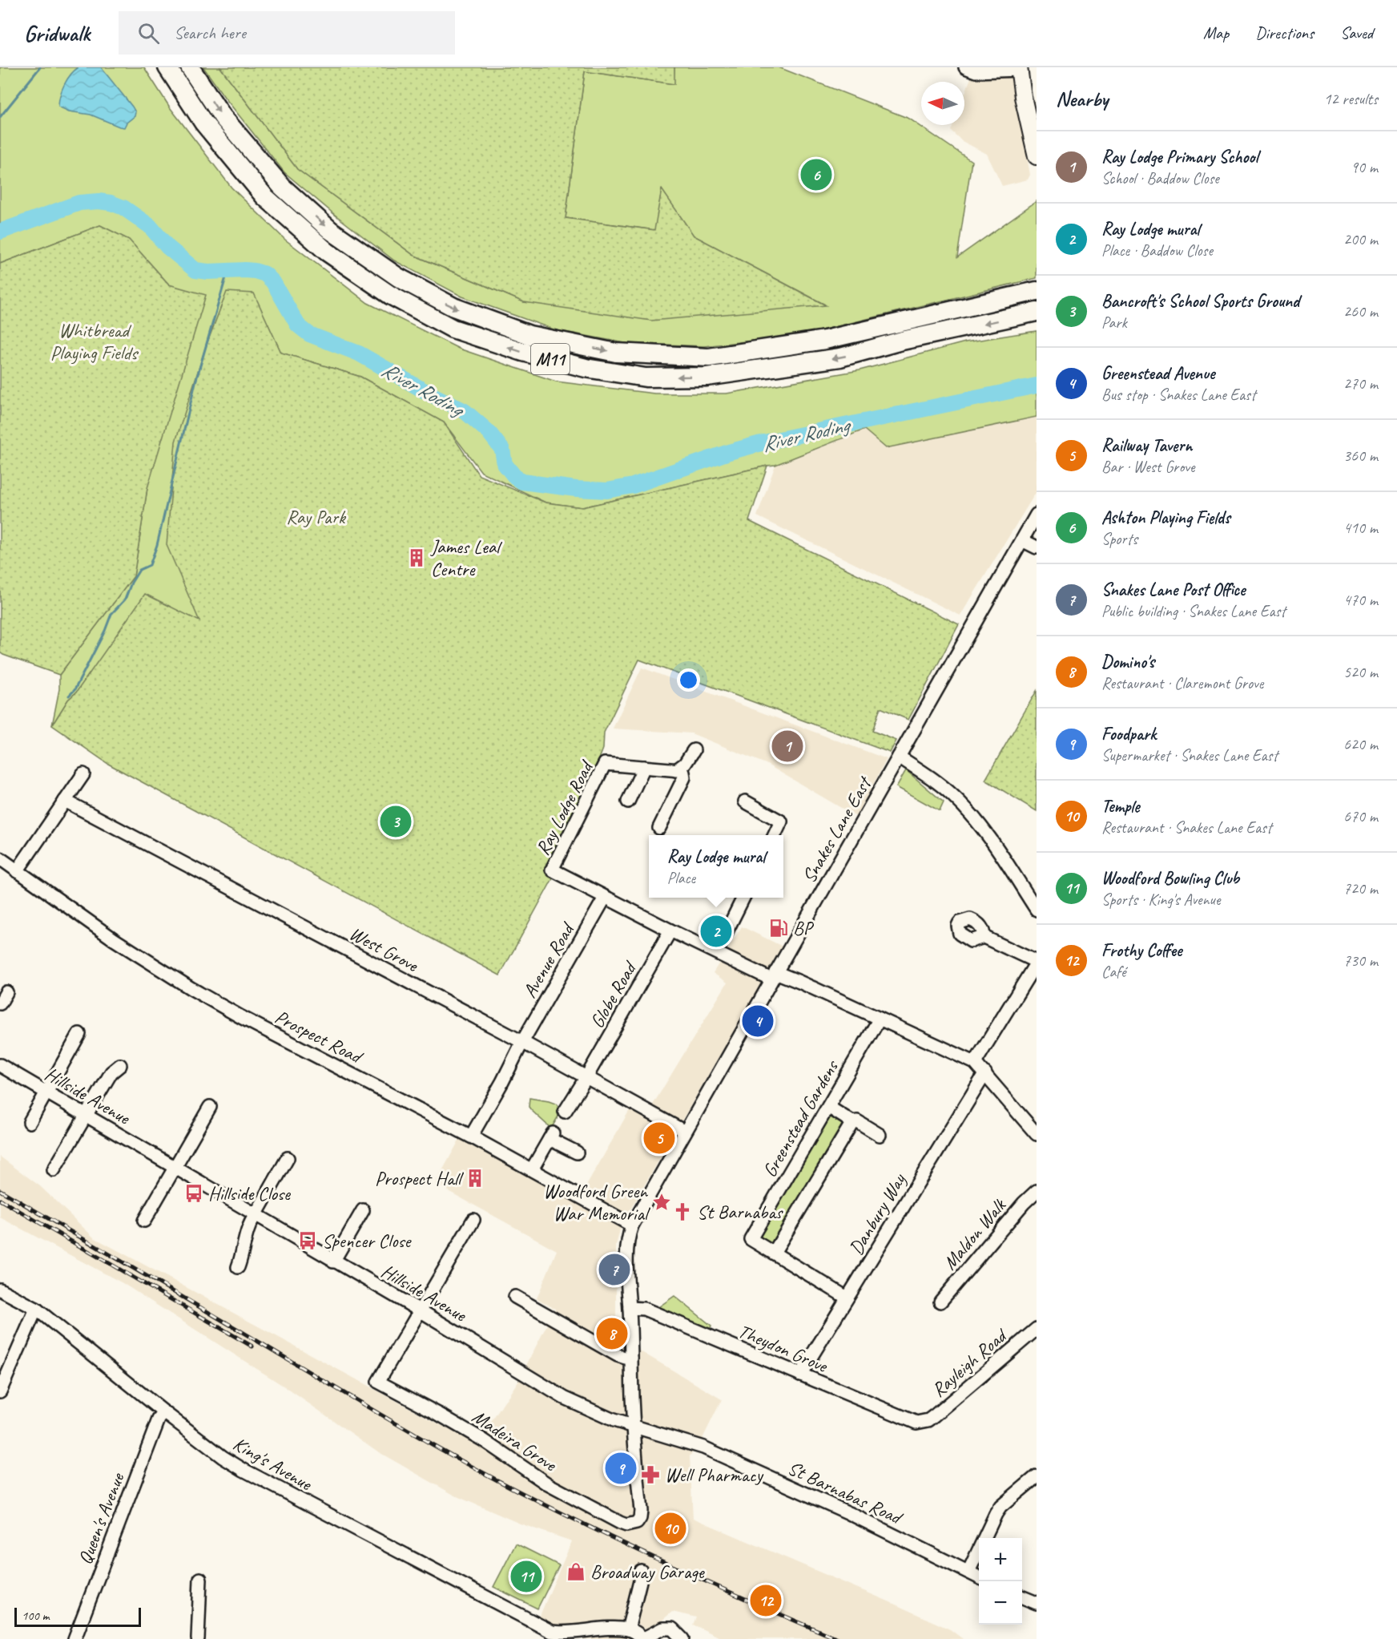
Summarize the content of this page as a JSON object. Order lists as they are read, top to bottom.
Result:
{
  "streets": {
    "highway": ["M11"],
    "street": [
      "Ray Lodge Road",
      "Snakes Lane East",
      "West Grove",
      "Avenue Road",
      "Globe Road",
      "Prospect Road",
      "Hillside Avenue",
      "Greenstead Gardens",
      "Danbury Way",
      "Maldon Walk",
      "Theydon Grove",
      "Rayleigh Road",
      "Madeira Grove",
      "King's Avenue",
      "St Barnabas Road",
      "Queen's Avenue"
    ]
  },
  "crossings": [
    ["Ray Lodge Road", "Snakes Lane East"],
    ["Ray Lodge Road", "Avenue Road"],
    ["Ray Lodge Road", "Globe Road"],
    ["Ray Lodge Road", "Greenstead Gardens"],
    ["Snakes Lane East", "West Grove"],
    ["Snakes Lane East", "Prospect Road"],
    ["Snakes Lane East", "Hillside Avenue"],
    ["Snakes Lane East", "Theydon Grove"],
    ["Snakes Lane East", "Madeira Grove"],
    ["Snakes Lane East", "St Barnabas Road"],
    ["West Grove", "Avenue Road"],
    ["West Grove", "Globe Road"],
    ["Avenue Road", "Prospect Road"],
    ["Hillside Avenue", "Madeira Grove"],
    ["Hillside Avenue", "St Barnabas Road"],
    ["Greenstead Gardens", "Danbury Way"],
    ["Danbury Way", "Theydon Grove"],
    ["Theydon Grove", "Rayleigh Road"],
    ["King's Avenue", "Queen's Avenue"]
  ],
  "water": ["River Roding"],
  "parks": ["Whitbread Playing Fields", "Ray Park"],
  "places": {
    "building": ["James Leal Centre", "Prospect Hall"],
    "fuel station": ["BP"],
    "bus stop": ["Hillside Close", "Spencer Close"],
    "place": ["Woodford Green War Memorial"],
    "church": ["St Barnabas"],
    "pharmacy": ["Well Pharmacy"],
    "shop": ["Broadway Garage"]
  },
  "scale_bar": "100 m",
  "north": "left",
  "page": {
    "header": "Gridwalk",
    "search": "Search here",
    "nav": ["Map", "Directions", "Saved"],
    "heading": ["Nearby", "12 results"],
    "list": [
      {
        "mark": "1",
        "name": "Ray Lodge Primary School",
        "note": "School · Baddow Close",
        "value": "90 m"
      },
      {
        "mark": "2",
        "name": "Ray Lodge mural",
        "note": "Place · Baddow Close",
        "value": "200 m"
      },
      {
        "mark": "3",
        "name": "Bancroft's School Sports Ground",
        "note": "Park",
        "value": "260 m"
      },
      {
        "mark": "4",
        "name": "Greenstead Avenue",
        "note": "Bus stop · Snakes Lane East",
        "value": "270 m"
      },
      {
        "mark": "5",
        "name": "Railway Tavern",
        "note": "Bar · West Grove",
        "value": "360 m"
      },
      {
        "mark": "6",
        "name": "Ashton Playing Fields",
        "note": "Sports",
        "value": "410 m"
      },
      {
        "mark": "7",
        "name": "Snakes Lane Post Office",
        "note": "Public building · Snakes Lane East",
        "value": "470 m"
      },
      {
        "mark": "8",
        "name": "Domino's",
        "note": "Restaurant · Claremont Grove",
        "value": "520 m"
      },
      {
        "mark": "9",
        "name": "Foodpark",
        "note": "Supermarket · Snakes Lane East",
        "value": "620 m"
      },
      {
        "mark": "10",
        "name": "Temple",
        "note": "Restaurant · Snakes Lane East",
        "value": "670 m"
      },
      {
        "mark": "11",
        "name": "Woodford Bowling Club",
        "note": "Sports · King's Avenue",
        "value": "720 m"
      },
      {
        "mark": "12",
        "name": "Frothy Coffee",
        "note": "Café",
        "value": "730 m"
      }
    ],
    "pins": [
      "6",
      "1",
      "3",
      "2",
      "4",
      "5",
      "7",
      "8",
      "9",
      "10",
      "11",
      "12"
    ],
    "popup": ["Ray Lodge mural", "Place"],
    "map_buttons": ["+", "−"],
    "scale": "100 m"
  }
}
